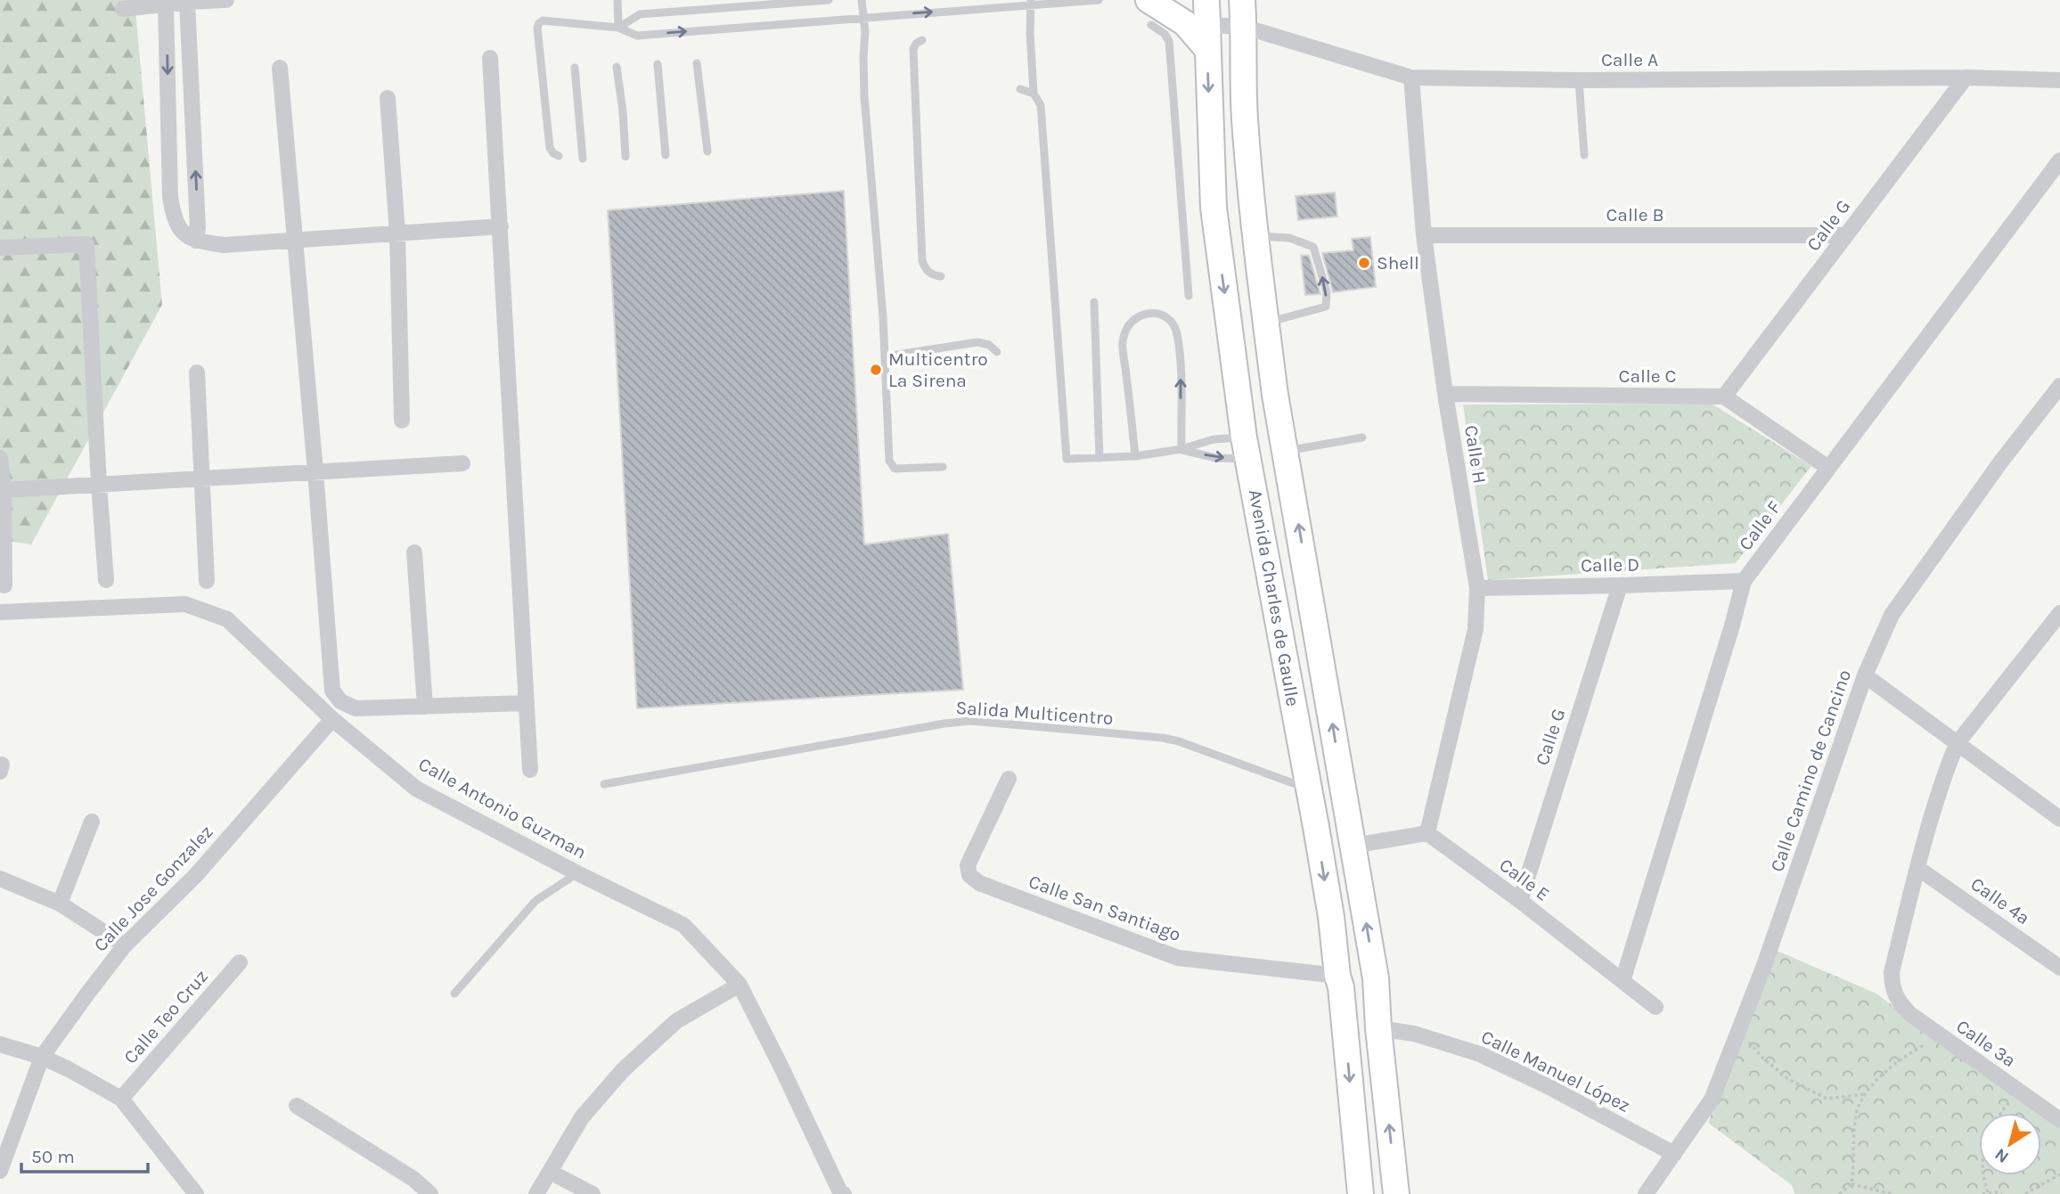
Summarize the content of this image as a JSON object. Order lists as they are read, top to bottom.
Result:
{
  "streets": {
    "main road": ["Avenida Charles de Gaulle"],
    "street": [
      "Calle A",
      "Calle B",
      "Calle G",
      "Calle C",
      "Calle H",
      "Calle F",
      "Calle D",
      "Calle Camino de Cancino",
      "Calle Antonio Guzman",
      "Calle E",
      "Calle Jose Gonzalez",
      "Calle 4a",
      "Calle San Santiago",
      "Calle Teo Cruz",
      "Calle 3a",
      "Calle Manuel López"
    ],
    "lane": ["Salida Multicentro"]
  },
  "crossings": [
    ["Calle A", "Calle G"],
    ["Calle A", "Calle H"],
    ["Calle A", "Avenida Charles de Gaulle"],
    ["Calle B", "Calle G"],
    ["Calle B", "Calle H"],
    ["Calle G", "Calle C"],
    ["Calle G", "Calle D"],
    ["Calle G", "Calle E"],
    ["Calle C", "Calle H"],
    ["Calle H", "Calle D"],
    ["Calle H", "Calle E"],
    ["Calle F", "Calle D"],
    ["Calle F", "Calle E"],
    ["Avenida Charles de Gaulle", "Salida Multicentro"],
    ["Avenida Charles de Gaulle", "Calle San Santiago"],
    ["Avenida Charles de Gaulle", "Calle Manuel López"],
    ["Calle Camino de Cancino", "Calle Manuel López"],
    ["Calle Antonio Guzman", "Calle Jose Gonzalez"],
    ["Calle 4a", "Calle 3a"]
  ],
  "places": ["Shell", "Multicentro La Sirena"],
  "scale_bar": "50 m",
  "north": "bottom left"
}
